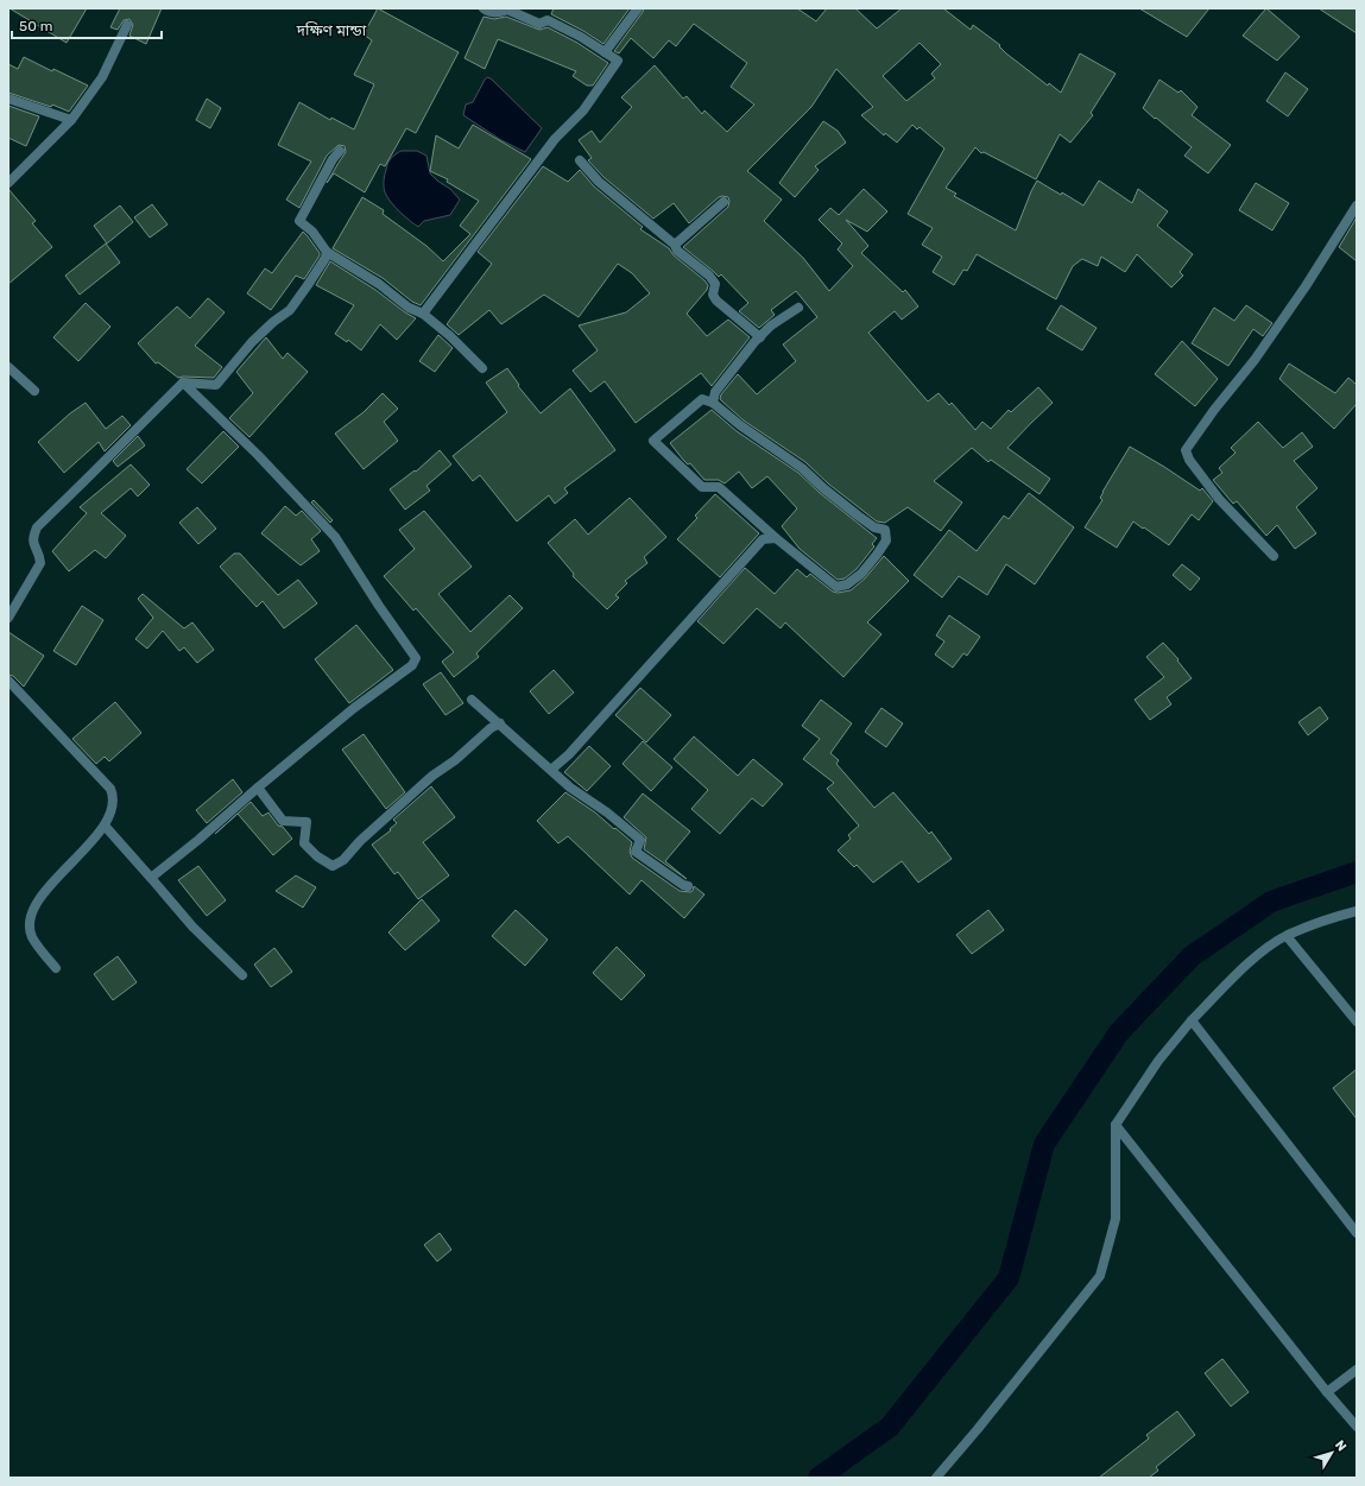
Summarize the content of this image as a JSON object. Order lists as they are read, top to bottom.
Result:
{
  "districts": ["দক্ষিণ মান্ডা"],
  "scale_bar": "50 m",
  "north": "top right"
}
